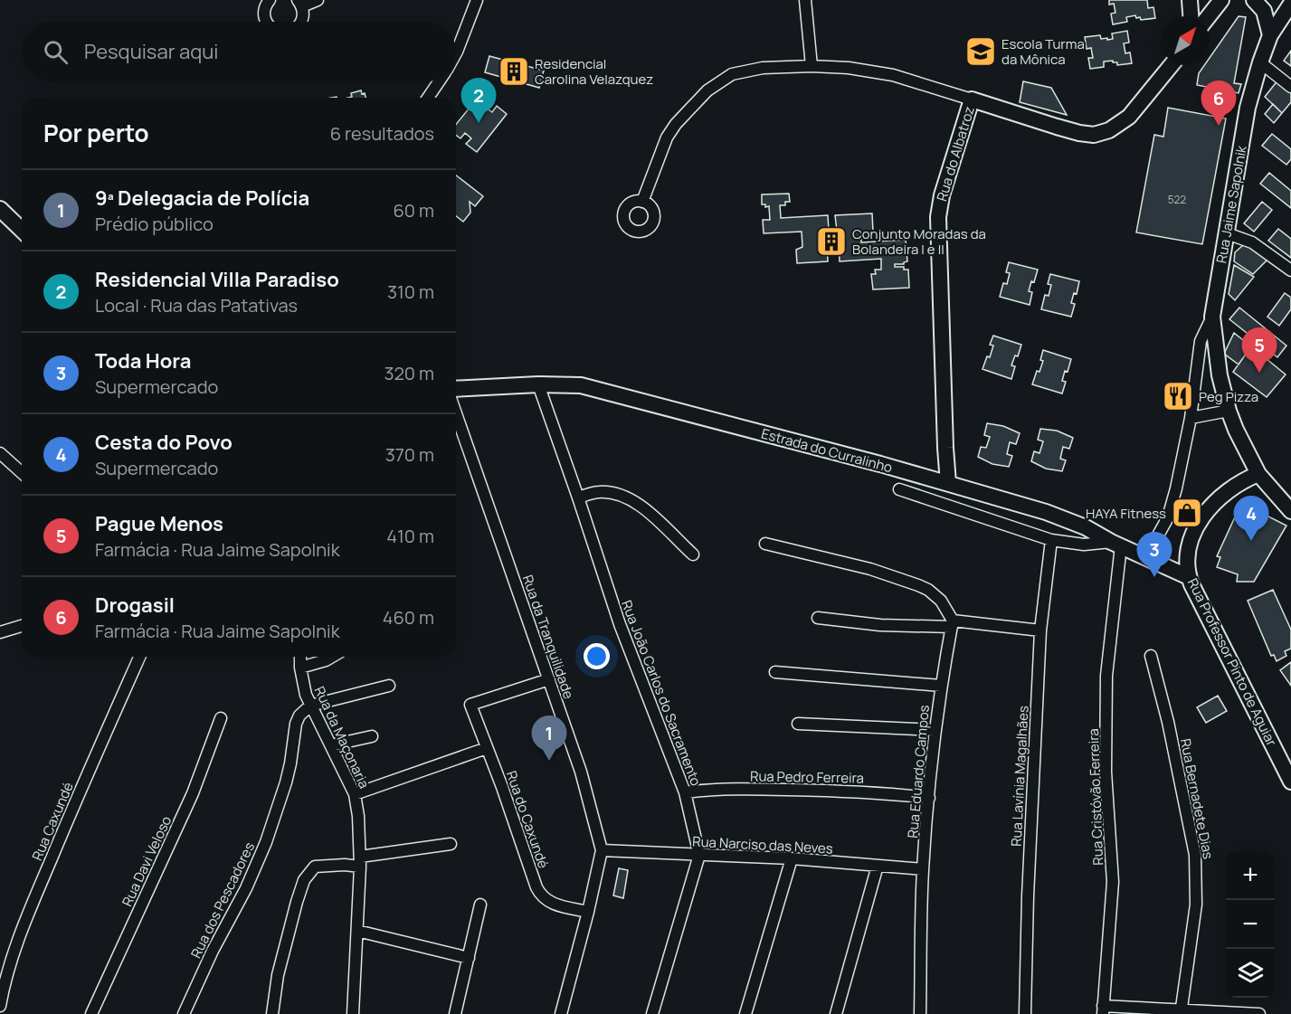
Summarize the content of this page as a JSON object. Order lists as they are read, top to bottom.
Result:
{
  "streets": {
    "street": [
      "Rua do Albatroz",
      "Rua Jaime Sapolnik",
      "Estrada do Curralinho",
      "Rua da Tranquilidade",
      "Rua Professor Pinto de Aguiar",
      "Rua João Carlos do Sacramento",
      "Rua da Maçonaria",
      "Rua Eduardo Campos",
      "Rua Lavínia Magalhães",
      "Rua Pedro Ferreira",
      "Rua Cristóvão Ferreira",
      "Rua Bernadete Dias",
      "Rua do Caxundé",
      "Rua Caxundé",
      "Rua Narciso das Neves",
      "Rua Davi Veloso",
      "Rua dos Pescadores"
    ]
  },
  "crossings": [
    ["Rua do Albatroz", "Estrada do Curralinho"],
    ["Rua Jaime Sapolnik", "Estrada do Curralinho"],
    ["Rua Jaime Sapolnik", "Rua Professor Pinto de Aguiar"],
    ["Estrada do Curralinho", "Rua Professor Pinto de Aguiar"],
    ["Estrada do Curralinho", "Rua João Carlos do Sacramento"],
    ["Estrada do Curralinho", "Rua Cristóvão Ferreira"],
    ["Rua da Tranquilidade", "Rua do Caxundé"],
    ["Rua da Tranquilidade", "Rua Narciso das Neves"],
    ["Rua João Carlos do Sacramento", "Rua Pedro Ferreira"],
    ["Rua João Carlos do Sacramento", "Rua Narciso das Neves"],
    ["Rua da Maçonaria", "Rua dos Pescadores"],
    ["Rua Eduardo Campos", "Rua Pedro Ferreira"],
    ["Rua Eduardo Campos", "Rua Narciso das Neves"]
  ],
  "places": {
    "school or university": ["Escola Turma da Mônica"],
    "building": ["Residencial Carolina Velazquez", "Conjunto Moradas da Bolandeira I e II"],
    "restaurant": ["Peg Pizza"],
    "shop": ["HAYA Fitness"]
  },
  "house_numbers": ["522"],
  "north": "top right",
  "page": {
    "search": "Pesquisar aqui",
    "pins": [
      "2",
      "6",
      "5",
      "4",
      "3",
      "1"
    ],
    "heading": ["Por perto", "6 resultados"],
    "list": [
      {
        "mark": "1",
        "name": "9ª Delegacia de Polícia",
        "note": "Prédio público",
        "value": "60 m"
      },
      {
        "mark": "2",
        "name": "Residencial Villa Paradiso",
        "note": "Local · Rua das Patativas",
        "value": "310 m"
      },
      {
        "mark": "3",
        "name": "Toda Hora",
        "note": "Supermercado",
        "value": "320 m"
      },
      {
        "mark": "4",
        "name": "Cesta do Povo",
        "note": "Supermercado",
        "value": "370 m"
      },
      {
        "mark": "5",
        "name": "Pague Menos",
        "note": "Farmácia · Rua Jaime Sapolnik",
        "value": "410 m"
      },
      {
        "mark": "6",
        "name": "Drogasil",
        "note": "Farmácia · Rua Jaime Sapolnik",
        "value": "460 m"
      }
    ],
    "map_buttons": ["+", "−"]
  }
}
